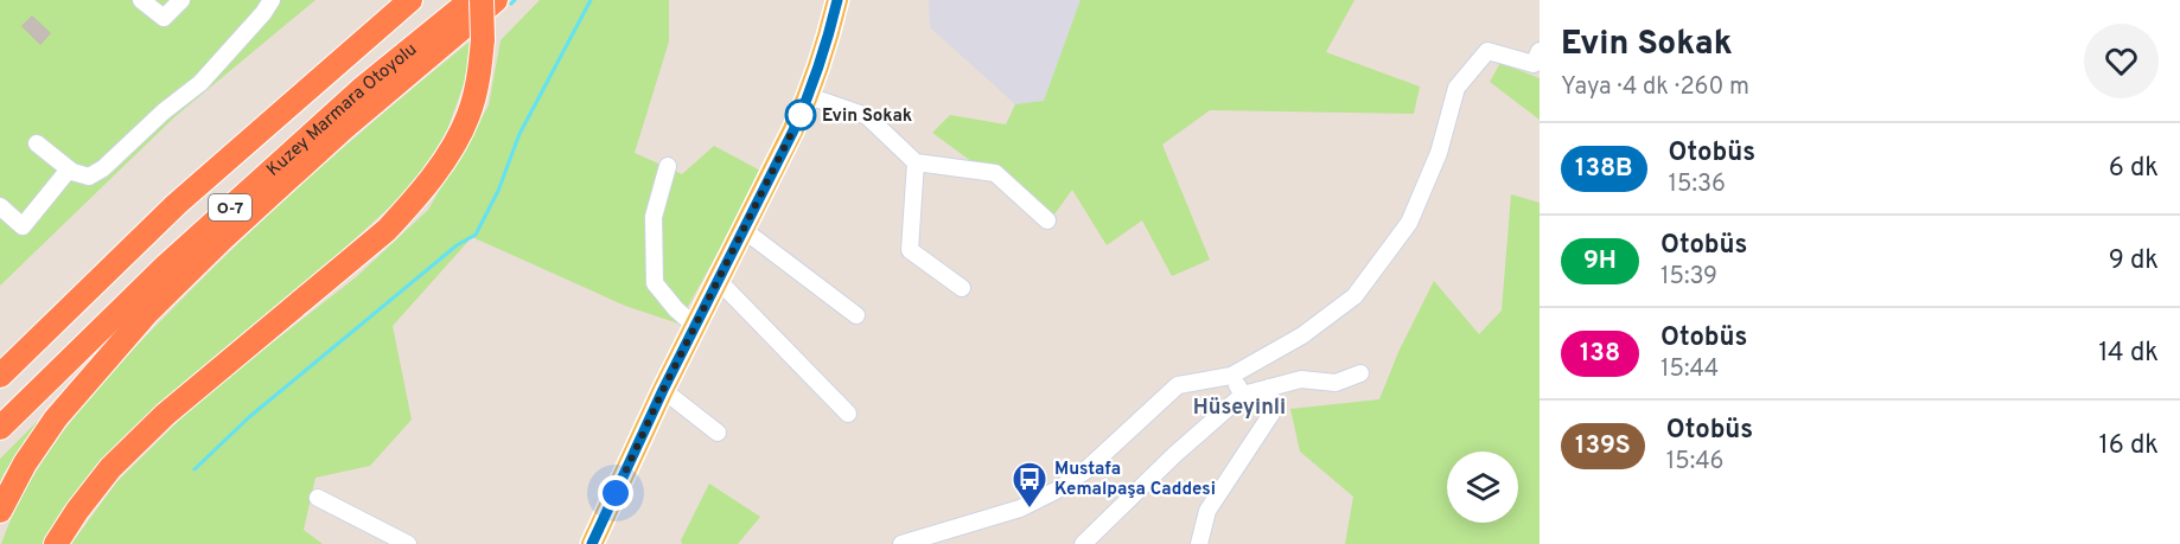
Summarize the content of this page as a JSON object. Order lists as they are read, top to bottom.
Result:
{
  "streets": {
    "highway": ["Kuzey Marmara Otoyolu", "O-7"]
  },
  "districts": ["Hüseyinli"],
  "places": {
    "other": ["Evin Sokak"],
    "bus stop": ["Mustafa Kemalpaşa Caddesi"]
  },
  "lines": ["bus line 138B"],
  "page": {
    "heading": ["Evin Sokak", "Yaya · 4 dk · 260 m"],
    "list": [
      {
        "mark": "138B",
        "name": "Otobüs",
        "note": "15:36",
        "value": "6 dk"
      },
      {
        "mark": "9H",
        "name": "Otobüs",
        "note": "15:39",
        "value": "9 dk"
      },
      {
        "mark": "138",
        "name": "Otobüs",
        "note": "15:44",
        "value": "14 dk"
      },
      {
        "mark": "139S",
        "name": "Otobüs",
        "note": "15:46",
        "value": "16 dk"
      }
    ]
  }
}
